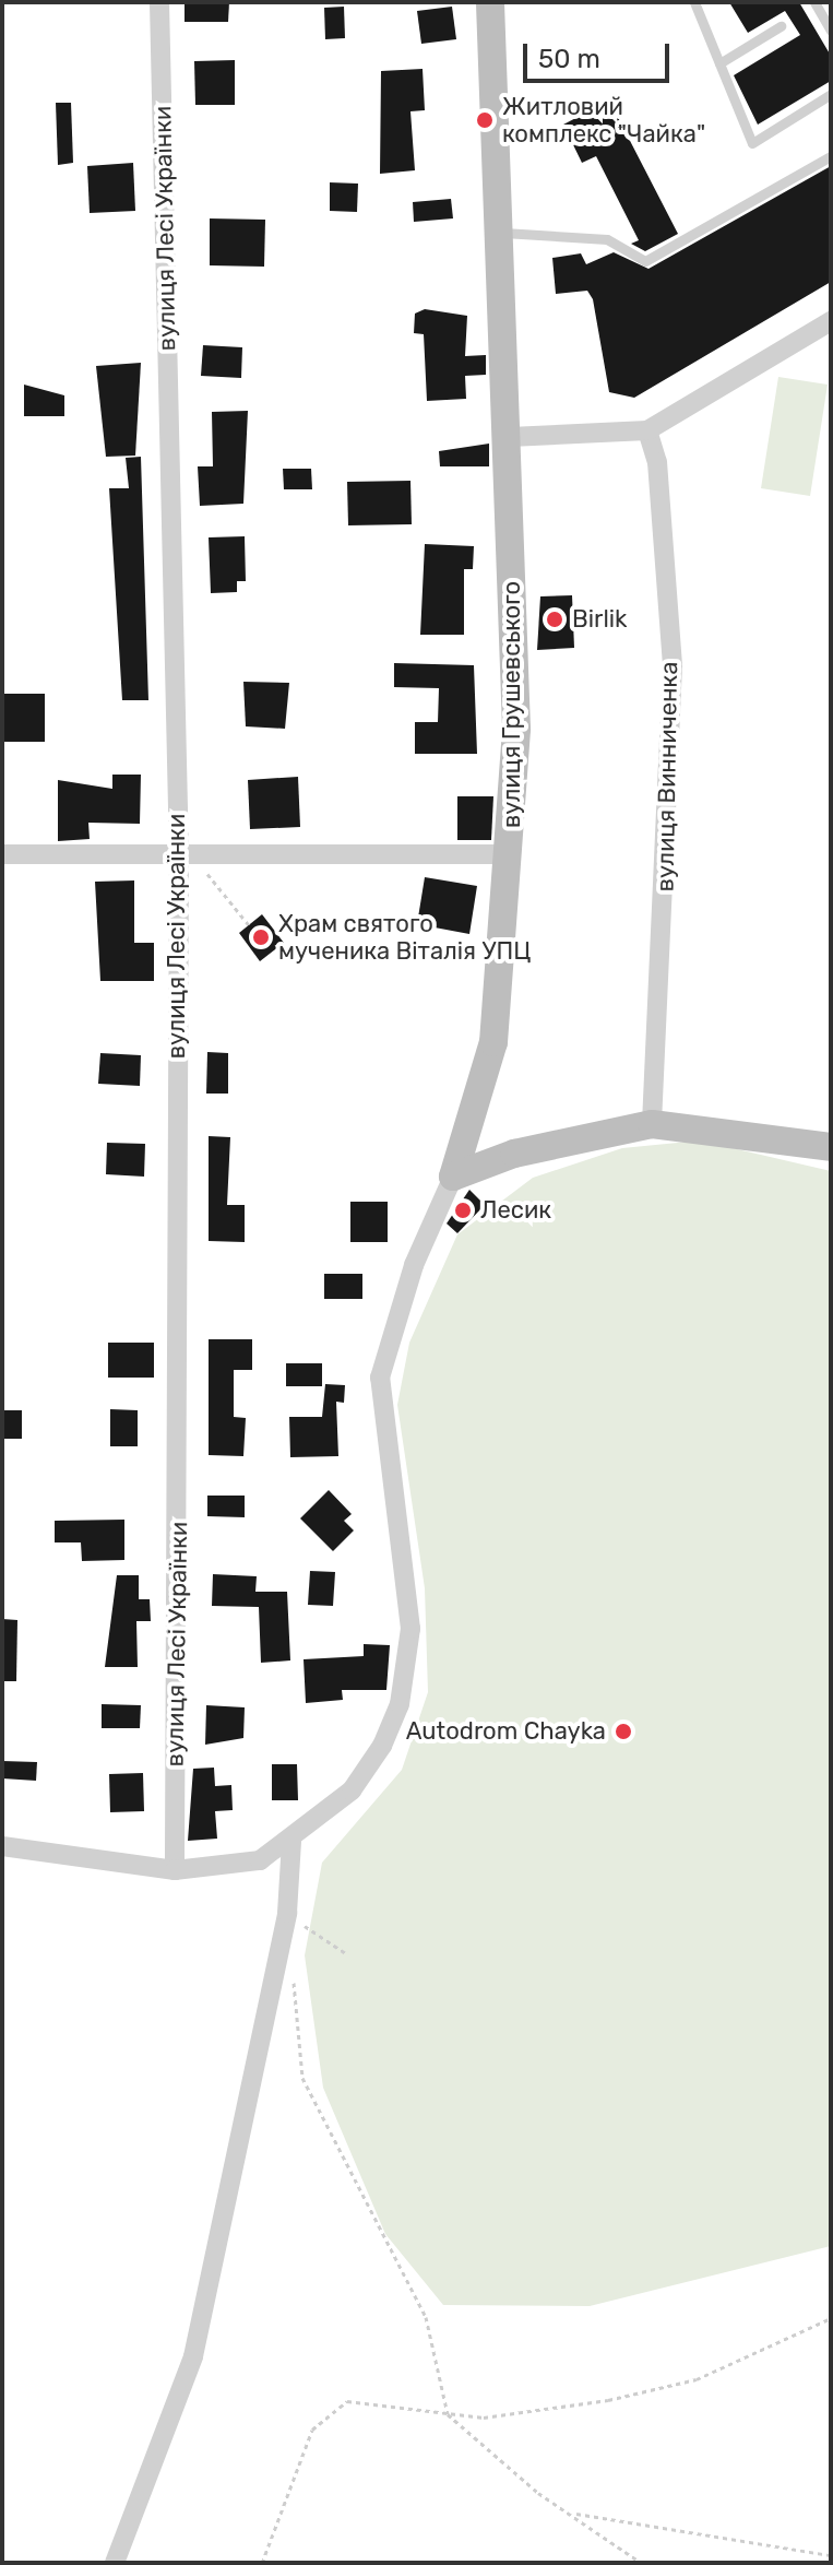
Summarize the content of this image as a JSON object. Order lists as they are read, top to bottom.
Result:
{
  "streets": {
    "street": ["вулиця Лесі Українки", "вулиця Грушевського", "вулиця Винниченка"]
  },
  "crossings": [
    ["вулиця Лесі Українки", "вулиця Грушевського"]
  ],
  "places": [
    "Житловий комплекс \"Чайка\"",
    "Birlik",
    "Храм святого мученика Віталія УПЦ",
    "Лесик",
    "Autodrom Chayka"
  ],
  "scale_bar": "50 m"
}
